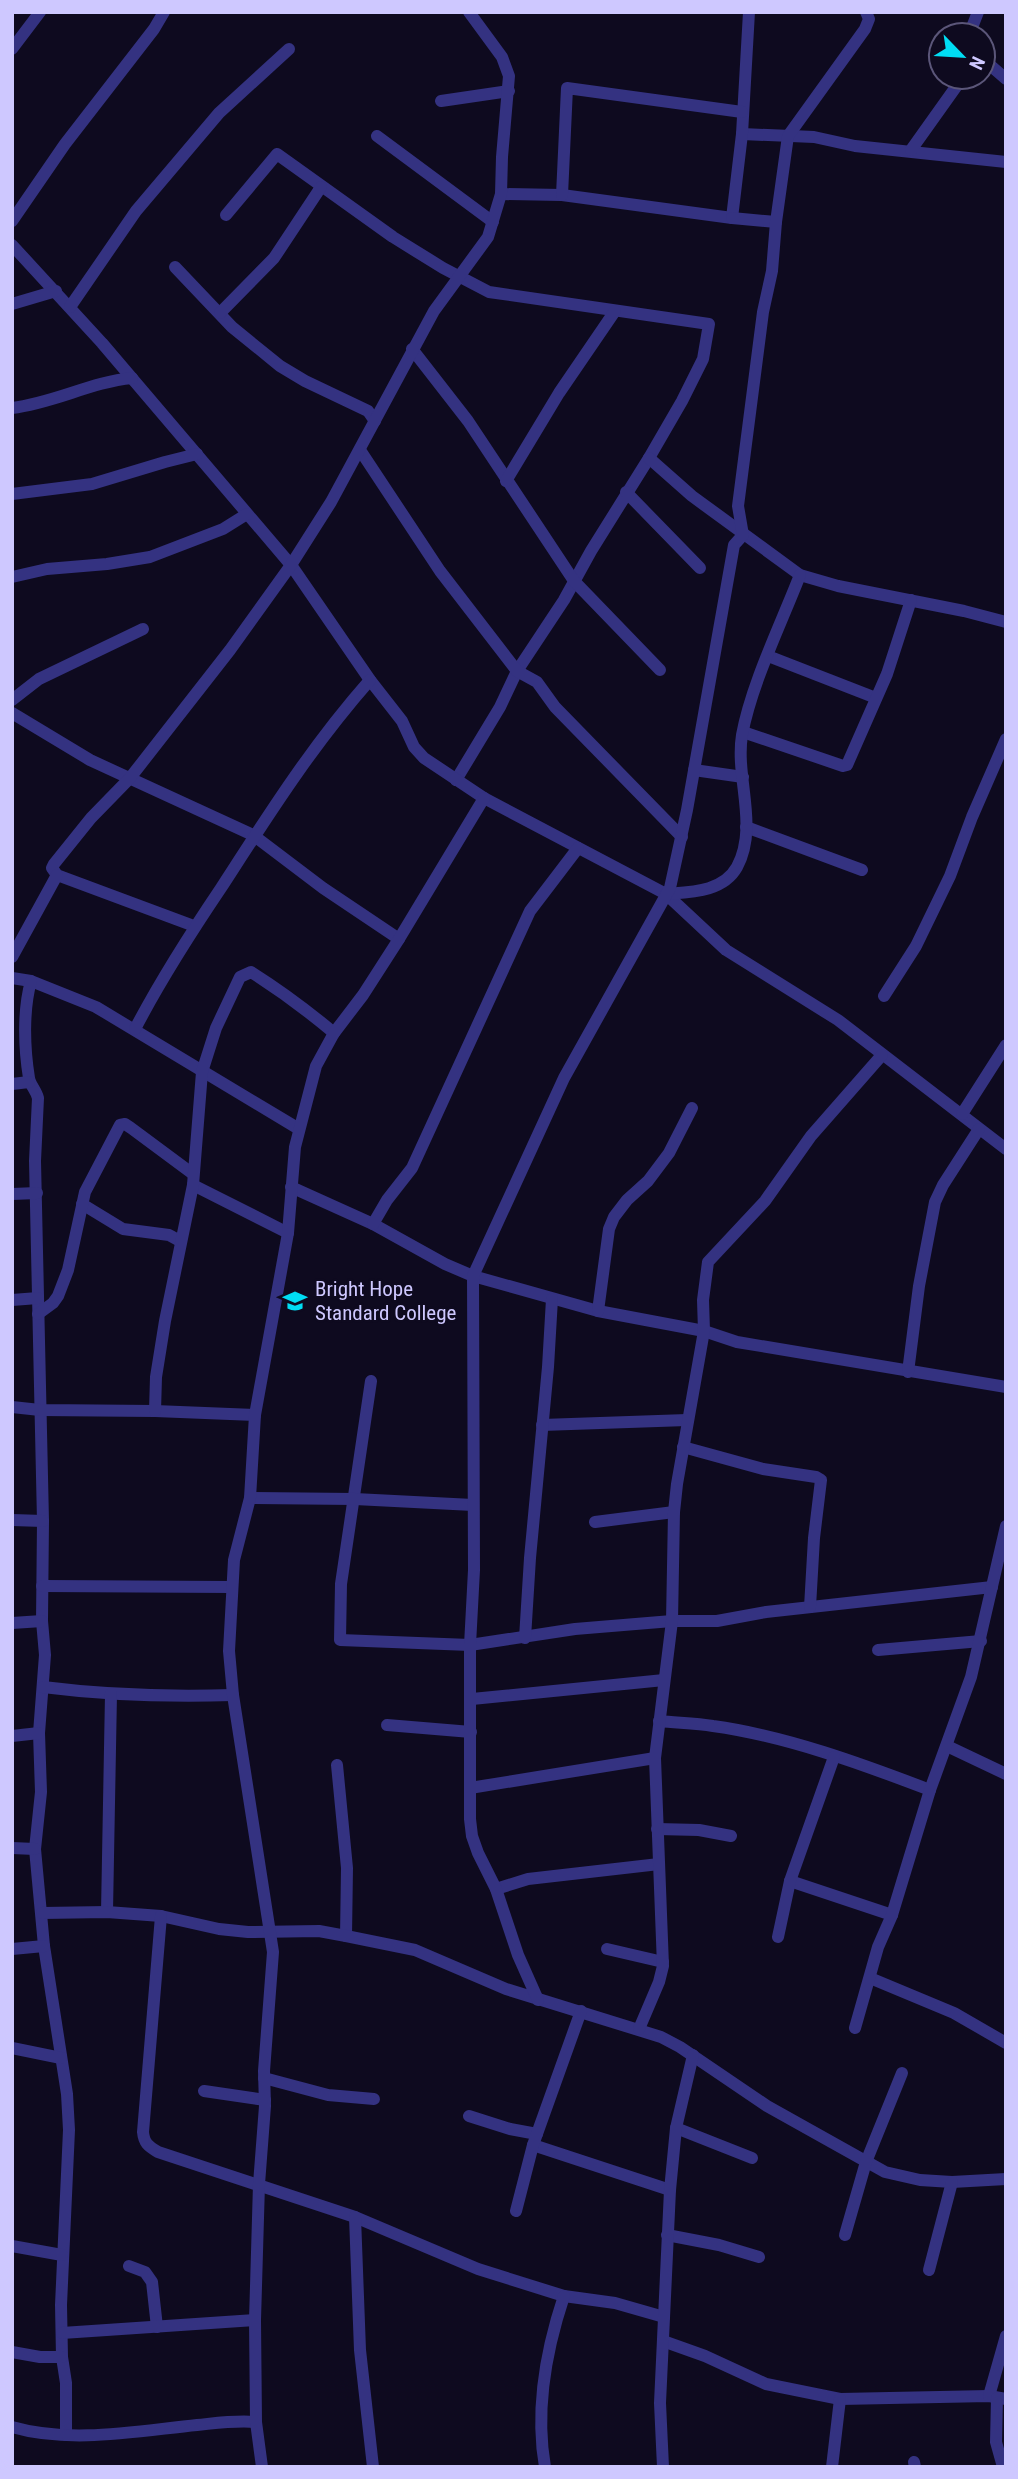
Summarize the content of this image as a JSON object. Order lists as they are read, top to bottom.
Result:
{
  "places": {
    "school or university": ["Bright Hope Standard College"]
  },
  "north": "bottom right"
}
